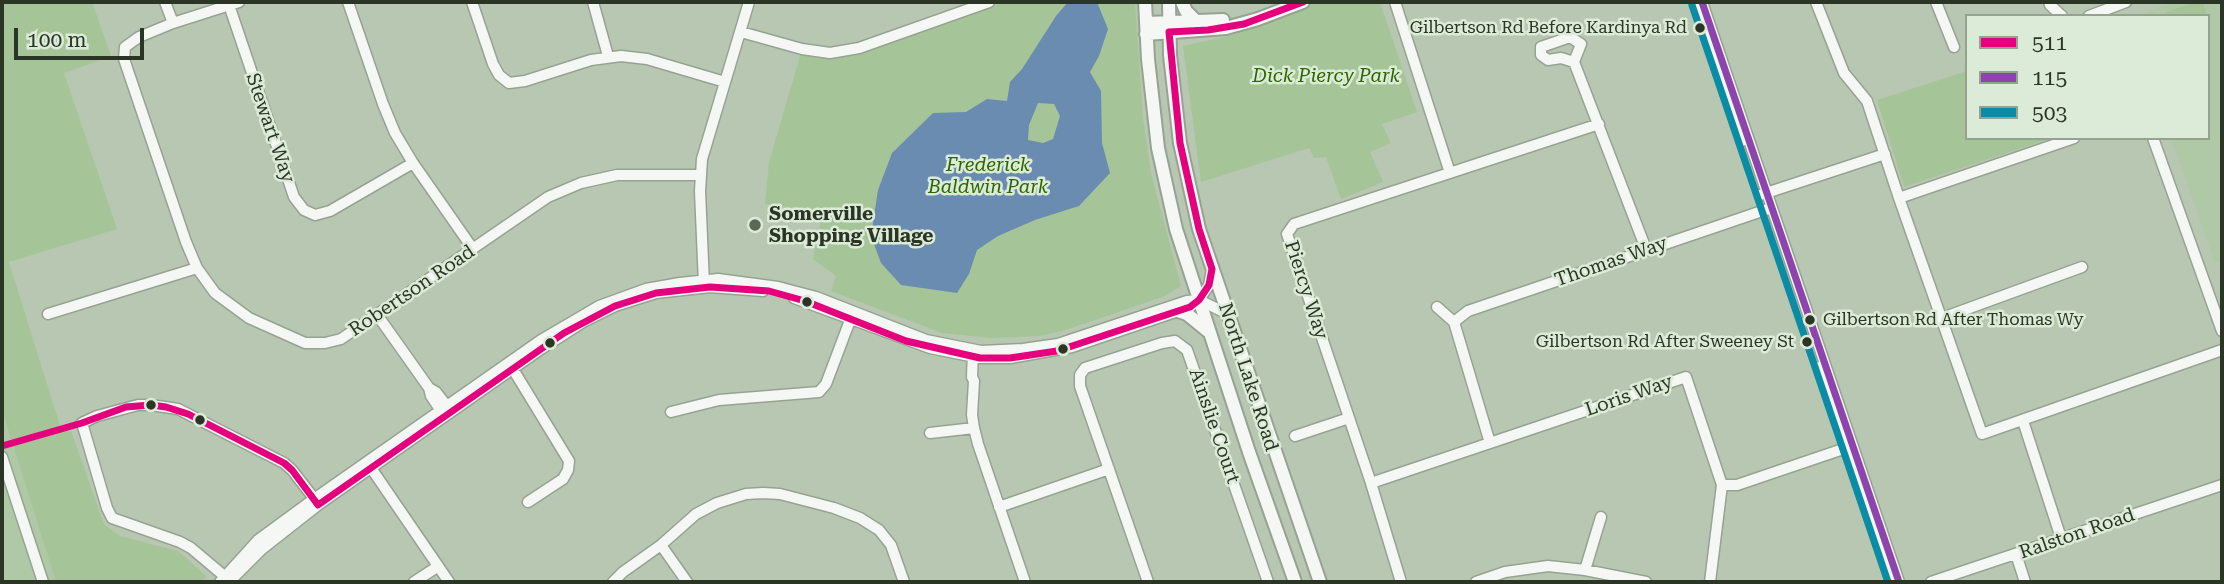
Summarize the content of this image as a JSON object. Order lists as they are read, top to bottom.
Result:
{
  "streets": {
    "main road": ["North Lake Road"],
    "street": [
      "Stewart Way",
      "Thomas Way",
      "Piercy Way",
      "Robertson Road",
      "Loris Way",
      "Ainslie Court",
      "Ralston Road"
    ]
  },
  "crossings": [
    ["Piercy Way", "Loris Way"]
  ],
  "parks": ["Dick Piercy Park", "Frederick Baldwin Park"],
  "places": [
    "Gilbertson Rd Before Kardinya Rd",
    "Somerville Shopping Village",
    "Gilbertson Rd After Thomas Wy",
    "Gilbertson Rd After Sweeney St"
  ],
  "lines": ["transit line 511", "transit line 115", "transit line 503"],
  "legend": ["511", "115", "503"],
  "scale_bar": "100 m"
}
